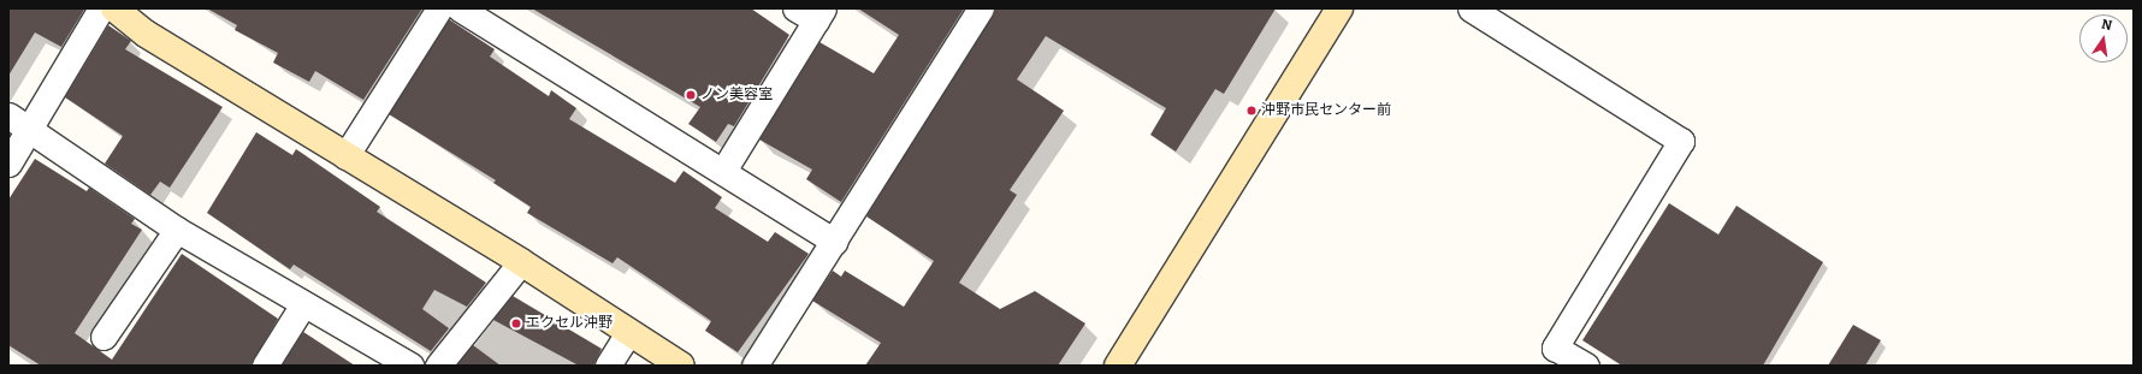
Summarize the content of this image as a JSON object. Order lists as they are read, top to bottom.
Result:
{
  "places": ["ノン美容室", "沖野市民センター前", "エクセル沖野"],
  "north": "top"
}
